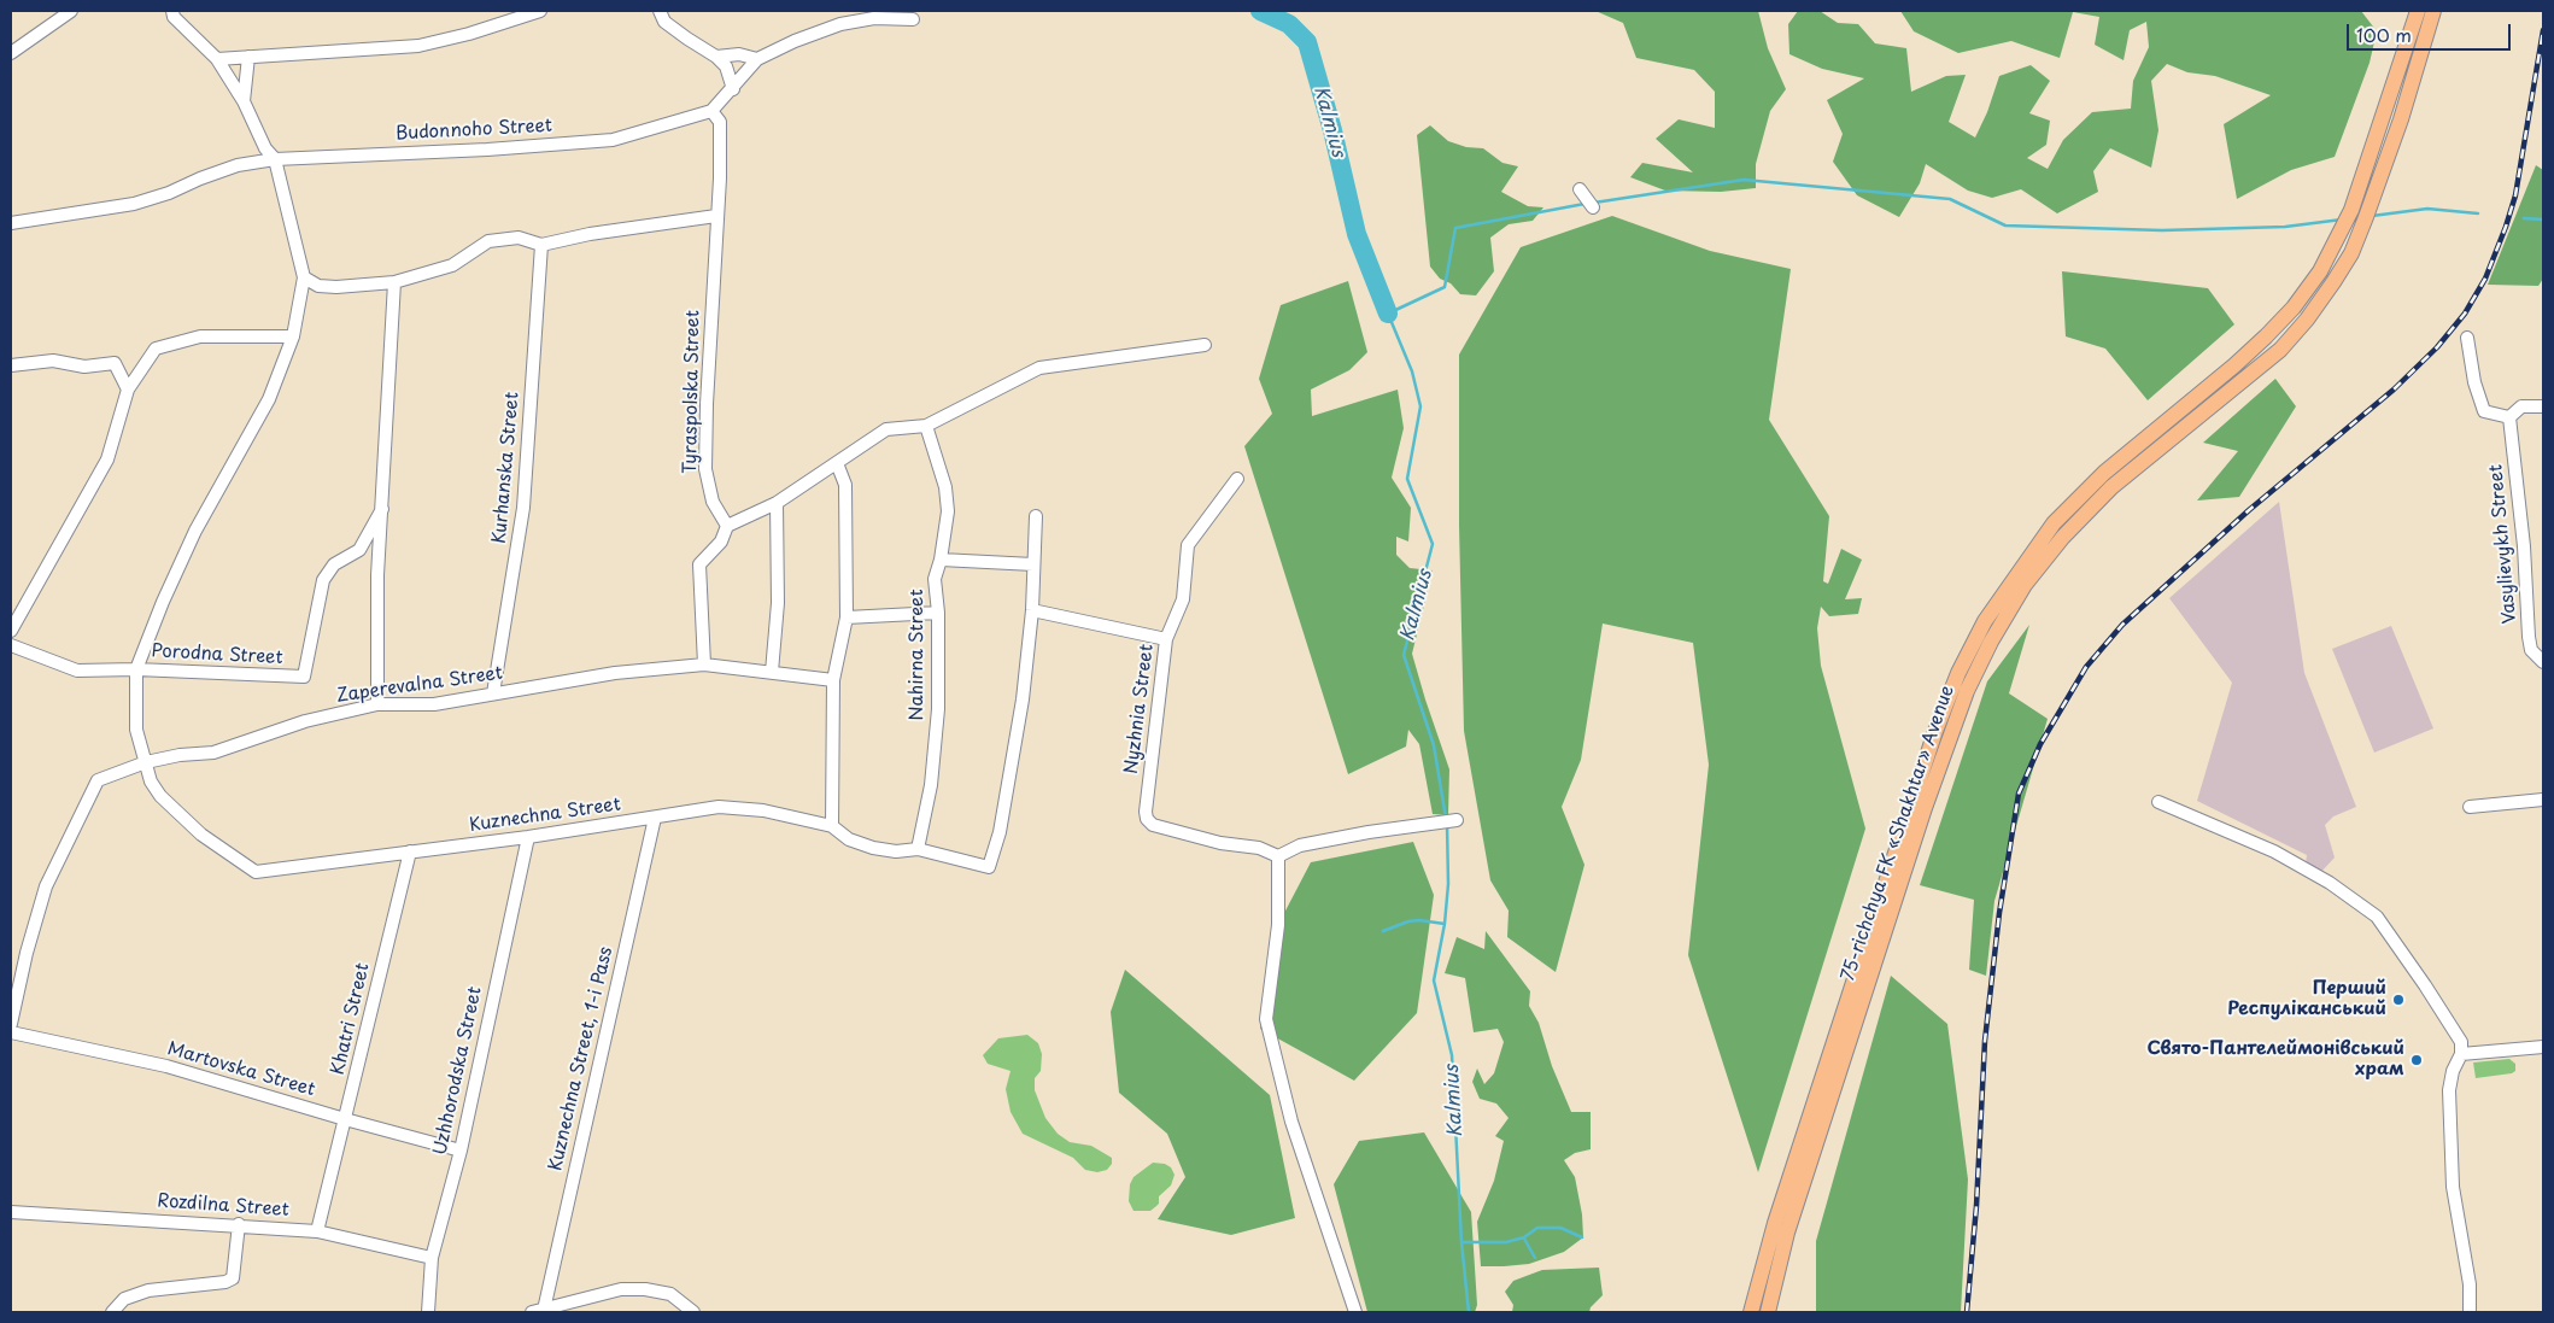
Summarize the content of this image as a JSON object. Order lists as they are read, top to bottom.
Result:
{
  "streets": {
    "main road": ["75-richchya FK «Shakhtar» Avenue"],
    "street": [
      "Budonnoho Street",
      "Tyraspolska Street",
      "Kurhanska Street",
      "Vasylievykh Street",
      "Porodna Street",
      "Nahirna Street",
      "Zaperevalna Street",
      "Nyzhnia Street",
      "Kuznechna Street",
      "Khatri Street",
      "Kuznechna Street, 1-i Pass",
      "Martovska Street",
      "Uzhhorodska Street",
      "Rozdilna Street"
    ]
  },
  "crossings": [
    ["Budonnoho Street", "Tyraspolska Street"],
    ["Kurhanska Street", "Zaperevalna Street"],
    ["Porodna Street", "Zaperevalna Street"],
    ["Porodna Street", "Kuznechna Street"],
    ["Nahirna Street", "Kuznechna Street"],
    ["Zaperevalna Street", "Kuznechna Street"],
    ["Kuznechna Street", "Khatri Street"],
    ["Kuznechna Street", "Kuznechna Street, 1-i Pass"],
    ["Kuznechna Street", "Uzhhorodska Street"],
    ["Khatri Street", "Martovska Street"],
    ["Khatri Street", "Rozdilna Street"],
    ["Martovska Street", "Uzhhorodska Street"],
    ["Uzhhorodska Street", "Rozdilna Street"]
  ],
  "water": ["Kalmius"],
  "places": ["Перший Респуліканський", "Свято-Пантелеймонівський храм"],
  "scale_bar": "100 m"
}
